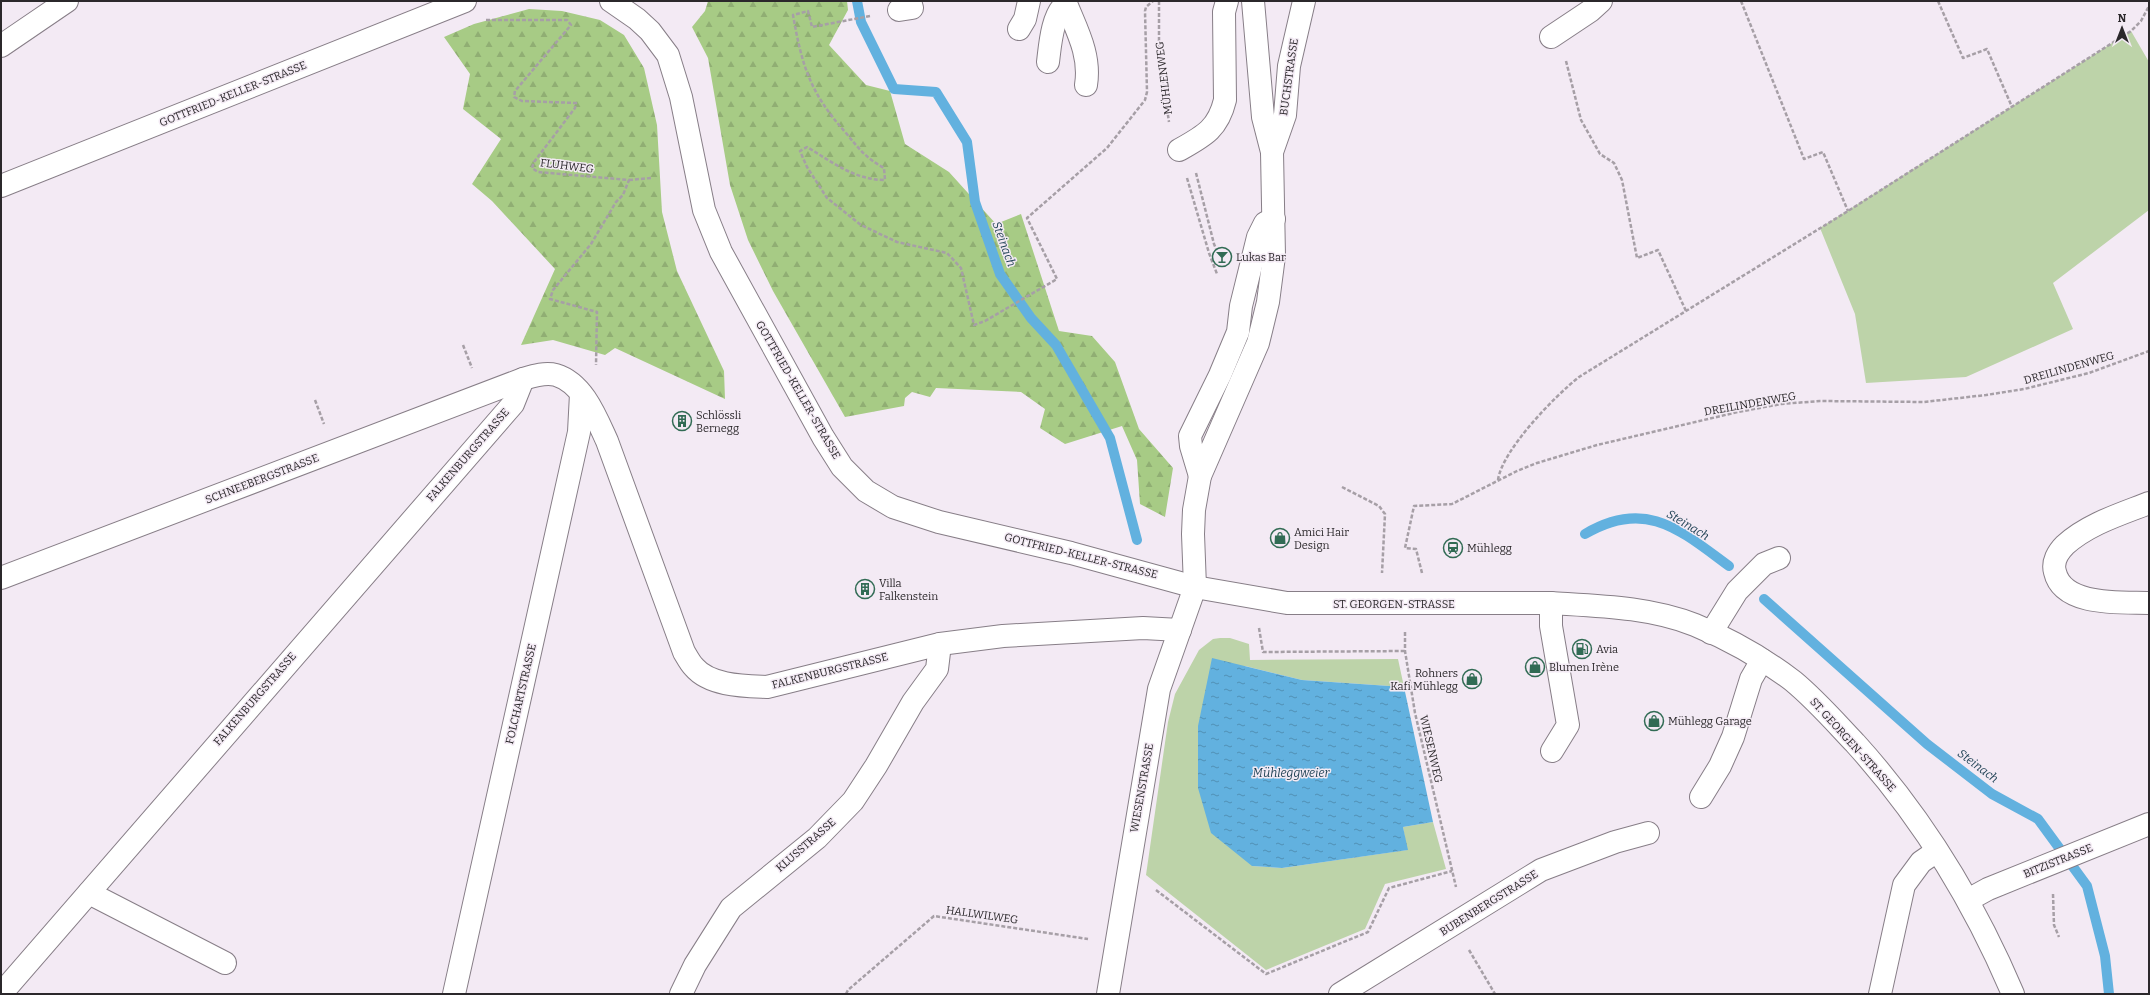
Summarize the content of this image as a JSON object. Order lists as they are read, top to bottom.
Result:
{
  "streets": {
    "street": [
      "BUCHSTRASSE",
      "GOTTFRIED-KELLER-STRASSE",
      "FALKENBURGSTRASSE",
      "SCHNEEBERGSTRASSE",
      "ST. GEORGEN-STRASSE",
      "FOLCHARTSTRASSE",
      "WIESENSTRASSE",
      "KLUSSTRASSE",
      "BITZISTRASSE",
      "BUBENBERGSTRASSE"
    ],
    "path": [
      "MÜHLENWEG",
      "FLUHWEG",
      "DREILINDENWEG",
      "WIESENWEG",
      "HALLWILWEG"
    ]
  },
  "crossings": [
    ["GOTTFRIED-KELLER-STRASSE", "ST. GEORGEN-STRASSE"],
    ["GOTTFRIED-KELLER-STRASSE", "WIESENSTRASSE"],
    ["FALKENBURGSTRASSE", "SCHNEEBERGSTRASSE"],
    ["FALKENBURGSTRASSE", "FOLCHARTSTRASSE"],
    ["FALKENBURGSTRASSE", "WIESENSTRASSE"],
    ["FALKENBURGSTRASSE", "KLUSSTRASSE"],
    ["ST. GEORGEN-STRASSE", "WIESENSTRASSE"],
    ["ST. GEORGEN-STRASSE", "BITZISTRASSE"]
  ],
  "water": ["Steinach", "Mühleggweier"],
  "places": {
    "bar": ["Lukas Bar"],
    "building": ["Schlössli Bernegg", "Villa Falkenstein"],
    "shop": [
      "Amici Hair Design",
      "Blumen Irène",
      "Rohners Kafi Mühlegg",
      "Mühlegg Garage"
    ],
    "station": ["Mühlegg"],
    "fuel station": ["Avia"]
  },
  "north": "top"
}
